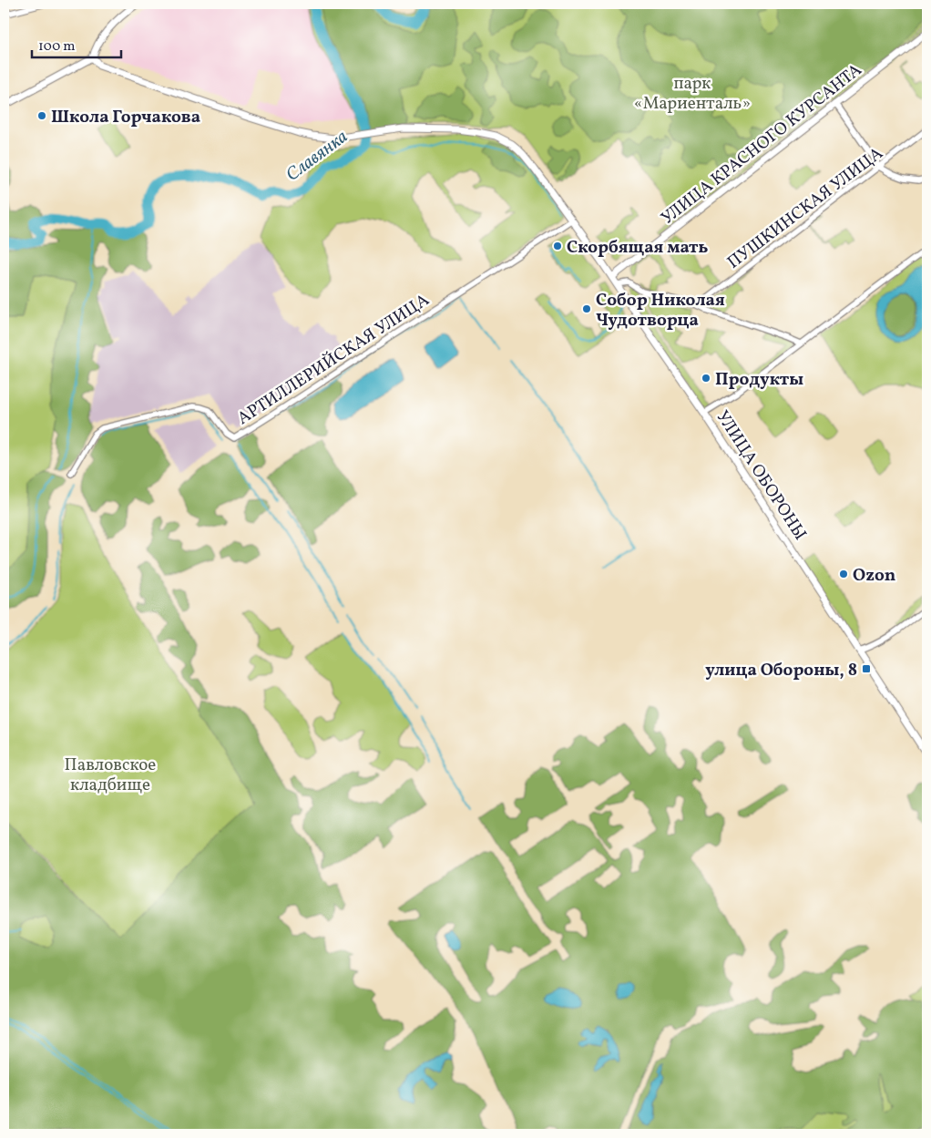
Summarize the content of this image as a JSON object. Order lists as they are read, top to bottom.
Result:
{
  "streets": {
    "street": [
      "УЛИЦА КРАСНОГО КУРСАНТА",
      "ПУШКИНСКАЯ УЛИЦА",
      "АРТИЛЛЕРИЙСКАЯ УЛИЦА",
      "УЛИЦА ОБОРОНЫ"
    ]
  },
  "crossings": [
    ["УЛИЦА КРАСНОГО КУРСАНТА", "УЛИЦА ОБОРОНЫ"],
    ["АРТИЛЛЕРИЙСКАЯ УЛИЦА", "УЛИЦА ОБОРОНЫ"]
  ],
  "water": ["Славянка"],
  "parks": ["парк «Мариенталь»", "Павловское кладбище"],
  "places": {
    "other": [
      "Школа Горчакова",
      "Скорбящая мать",
      "Собор Николая Чудотворца",
      "Продукты",
      "Ozon"
    ],
    "transit": ["улица Обороны, 8"]
  },
  "scale_bar": "100 m"
}
